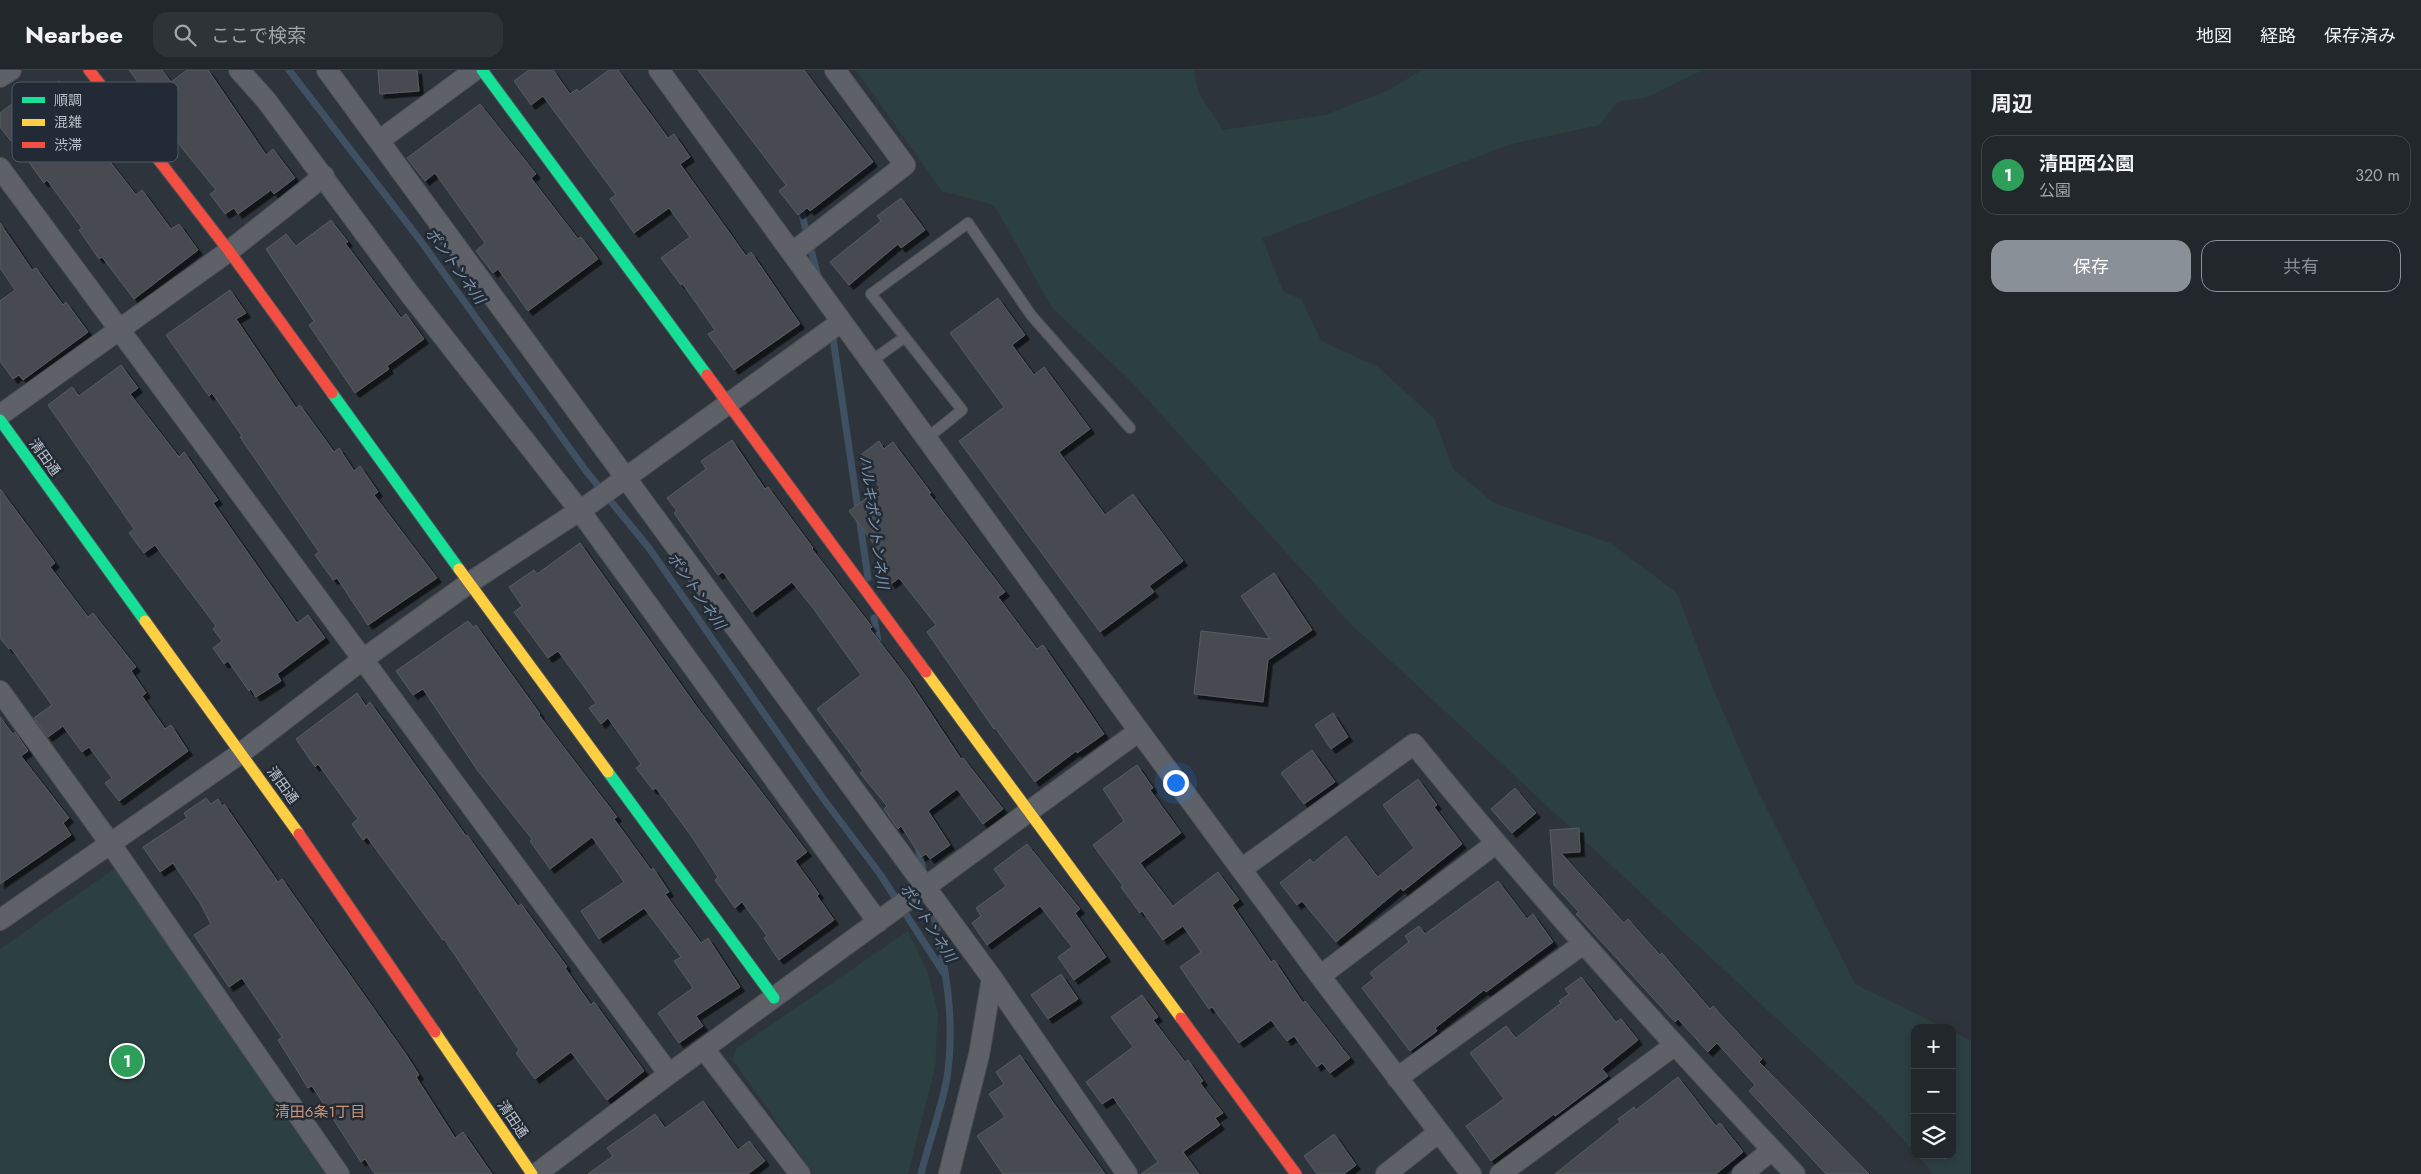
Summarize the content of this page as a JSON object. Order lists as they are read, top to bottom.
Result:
{
  "streets": {
    "street": ["清田通"]
  },
  "districts": ["清田6条1丁目"],
  "water": ["ポントンネ川", "ハルキポントンネ川"],
  "legend": ["順調", "混雑", "渋滞"],
  "page": {
    "header": "Nearbee",
    "search": "ここで検索",
    "nav": ["地図", "経路", "保存済み"],
    "heading": "周辺",
    "list": [
      {
        "mark": "1",
        "name": "清田西公園",
        "note": "公園",
        "value": "320 m"
      }
    ],
    "buttons": ["保存", "共有"],
    "map_buttons": ["+", "−"],
    "pins": "1"
  }
}
